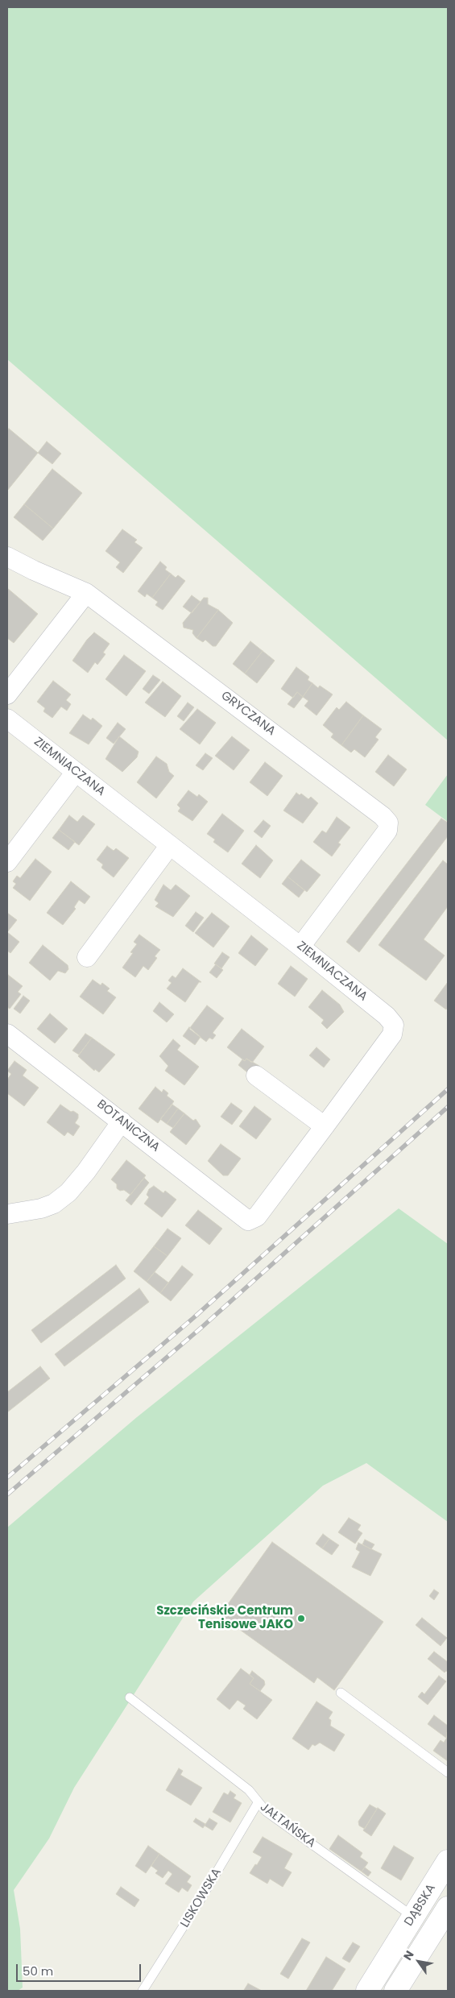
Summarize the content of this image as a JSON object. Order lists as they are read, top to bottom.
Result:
{
  "streets": {
    "street": [
      "GRYCZANA",
      "ZIEMNIACZANA",
      "BOTANICZNA",
      "DĄBSKA"
    ],
    "lane": ["JAŁTAŃSKA", "LISKOWSKA"]
  },
  "crossings": [
    ["GRYCZANA", "ZIEMNIACZANA"],
    ["ZIEMNIACZANA", "BOTANICZNA"],
    ["JAŁTAŃSKA", "LISKOWSKA"],
    ["JAŁTAŃSKA", "DĄBSKA"]
  ],
  "places": ["Szczecińskie Centrum Tenisowe JAKO"],
  "scale_bar": "50 m",
  "north": "top left"
}
